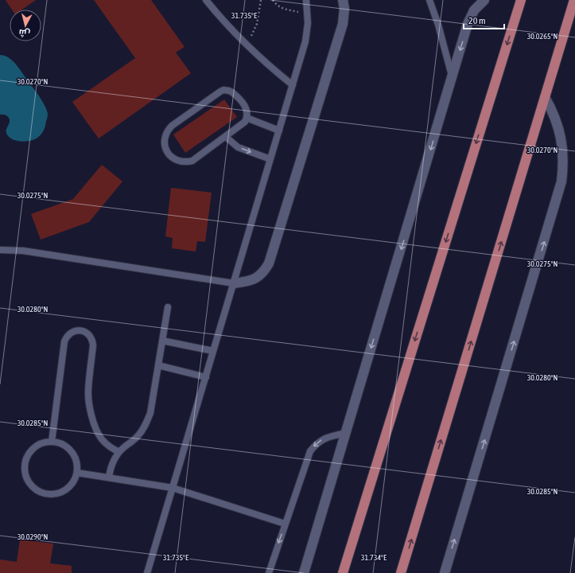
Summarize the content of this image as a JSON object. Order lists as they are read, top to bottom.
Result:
{
  "scale_bar": "20 m",
  "north": "bottom",
  "coordinates": [
    "31.735°E",
    "30.0265°N",
    "30.0270°N",
    "30.0275°N",
    "30.0280°N",
    "30.0285°N",
    "30.0290°N",
    "31.734°E"
  ]
}
